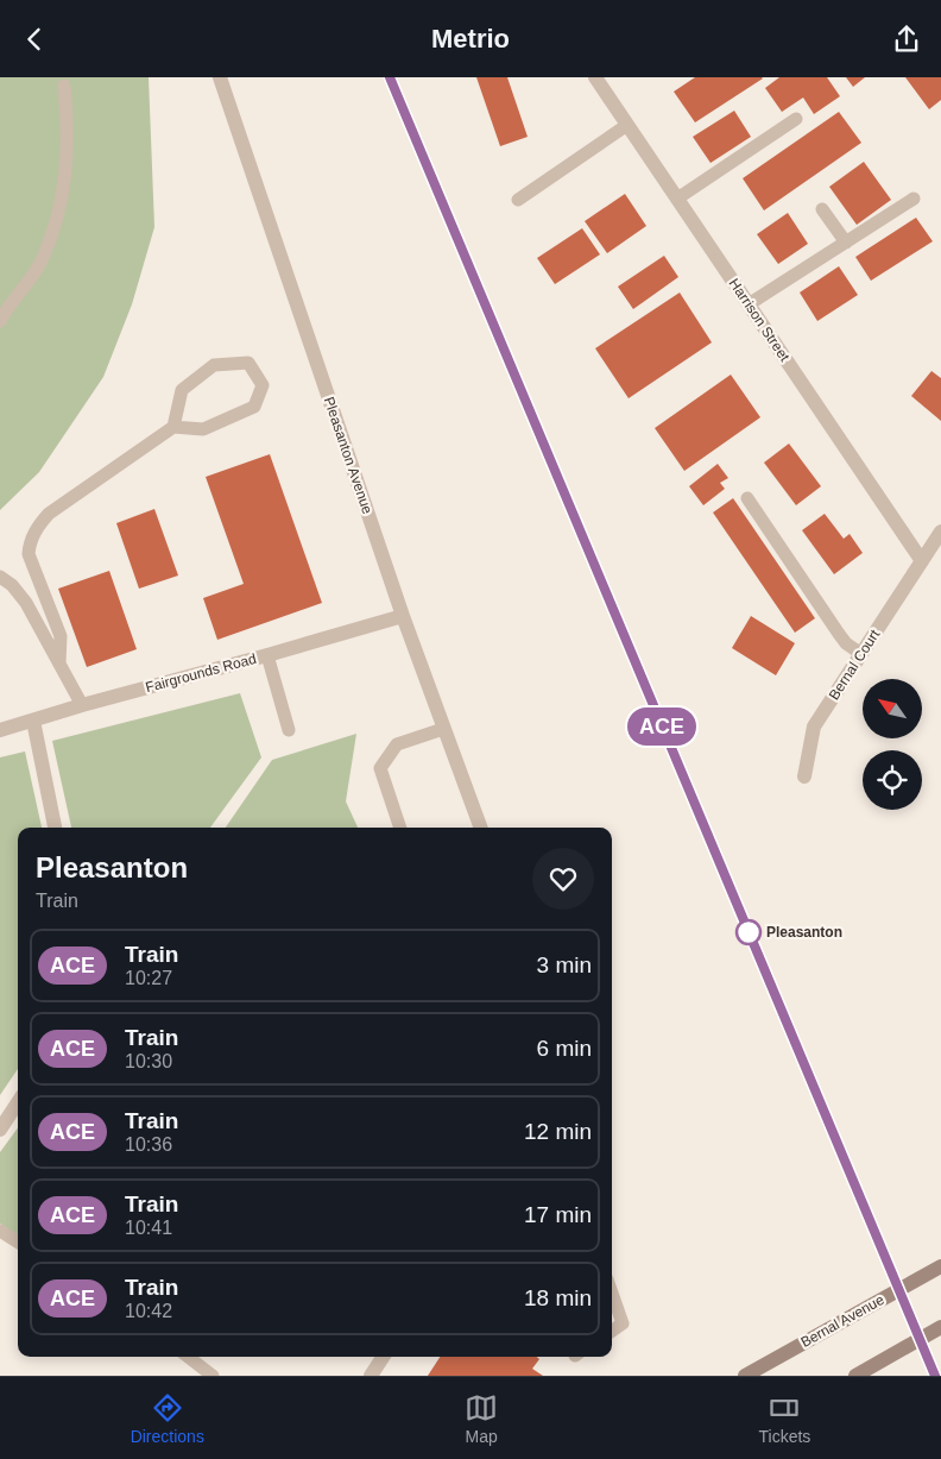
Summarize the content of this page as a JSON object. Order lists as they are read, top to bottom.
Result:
{
  "streets": {
    "main road": ["Bernal Avenue"],
    "street": [
      "Harrison Street",
      "Pleasanton Avenue",
      "Bernal Court",
      "Fairgrounds Road"
    ]
  },
  "crossings": [
    ["Harrison Street", "Bernal Court"],
    ["Pleasanton Avenue", "Fairgrounds Road"]
  ],
  "places": ["Pleasanton"],
  "north": "top left",
  "page": {
    "header": "Metrio",
    "on_map": "ACE",
    "heading": ["Pleasanton", "Train"],
    "list": [
      {
        "mark": "ACE",
        "name": "Train",
        "note": "10:27",
        "value": "3 min"
      },
      {
        "mark": "ACE",
        "name": "Train",
        "note": "10:30",
        "value": "6 min"
      },
      {
        "mark": "ACE",
        "name": "Train",
        "note": "10:36",
        "value": "12 min"
      },
      {
        "mark": "ACE",
        "name": "Train",
        "note": "10:41",
        "value": "17 min"
      },
      {
        "mark": "ACE",
        "name": "Train",
        "note": "10:42",
        "value": "18 min"
      }
    ],
    "tabs": ["Directions", "Map", "Tickets"]
  }
}
